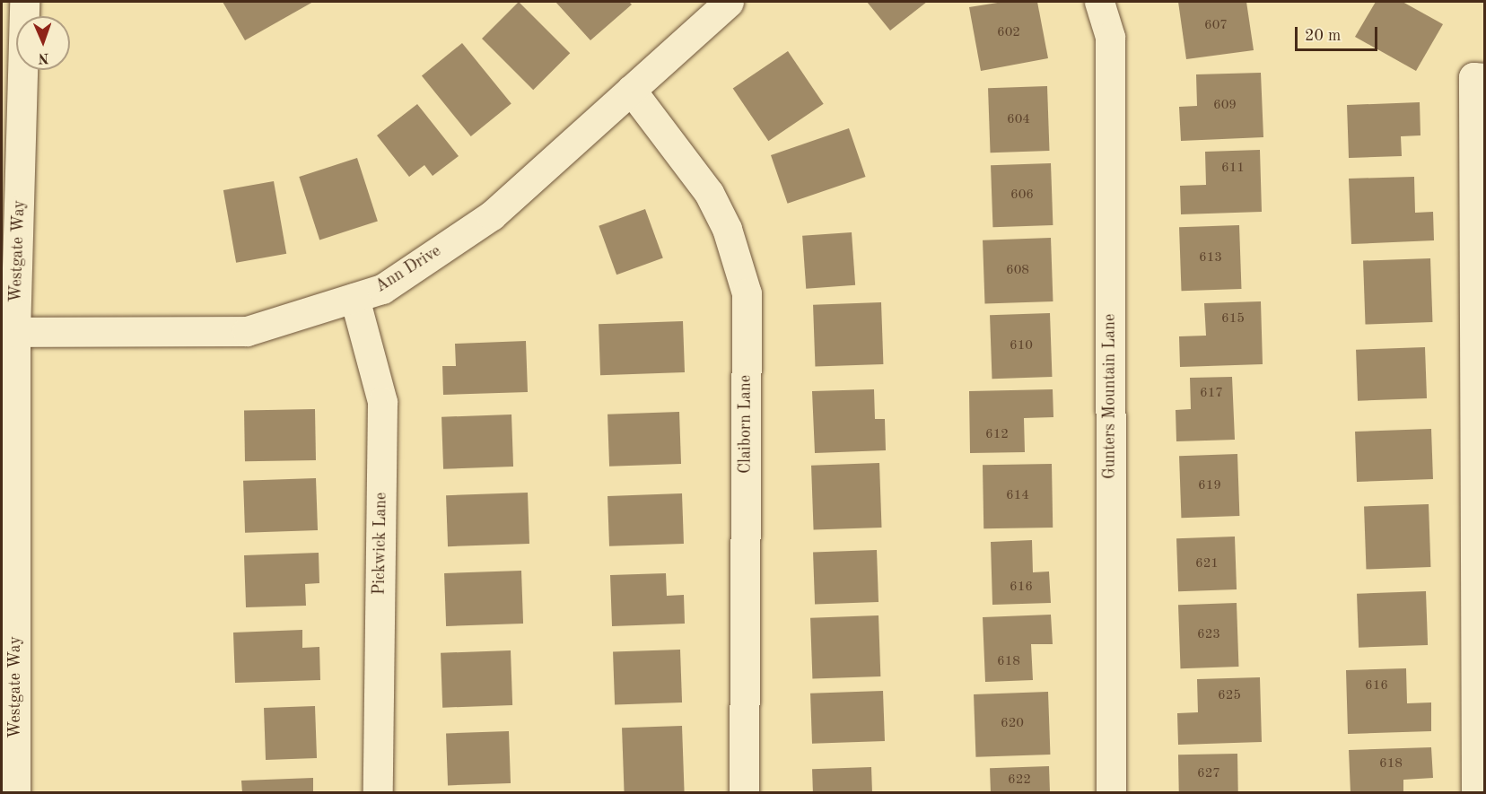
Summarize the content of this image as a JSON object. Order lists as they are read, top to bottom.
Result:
{
  "streets": {
    "street": [
      "Westgate Way",
      "Ann Drive",
      "Gunters Mountain Lane",
      "Claiborn Lane",
      "Pickwick Lane"
    ]
  },
  "crossings": [
    ["Westgate Way", "Ann Drive"],
    ["Ann Drive", "Claiborn Lane"],
    ["Ann Drive", "Pickwick Lane"]
  ],
  "house_numbers": [
    "607",
    "602",
    "609",
    "604",
    "611",
    "606",
    "613",
    "608",
    "615",
    "610",
    "617",
    "612",
    "619",
    "614",
    "621",
    "616",
    "623",
    "618",
    "616",
    "625",
    "620",
    "618",
    "627",
    "622"
  ],
  "scale_bar": "20 m",
  "north": "bottom"
}
